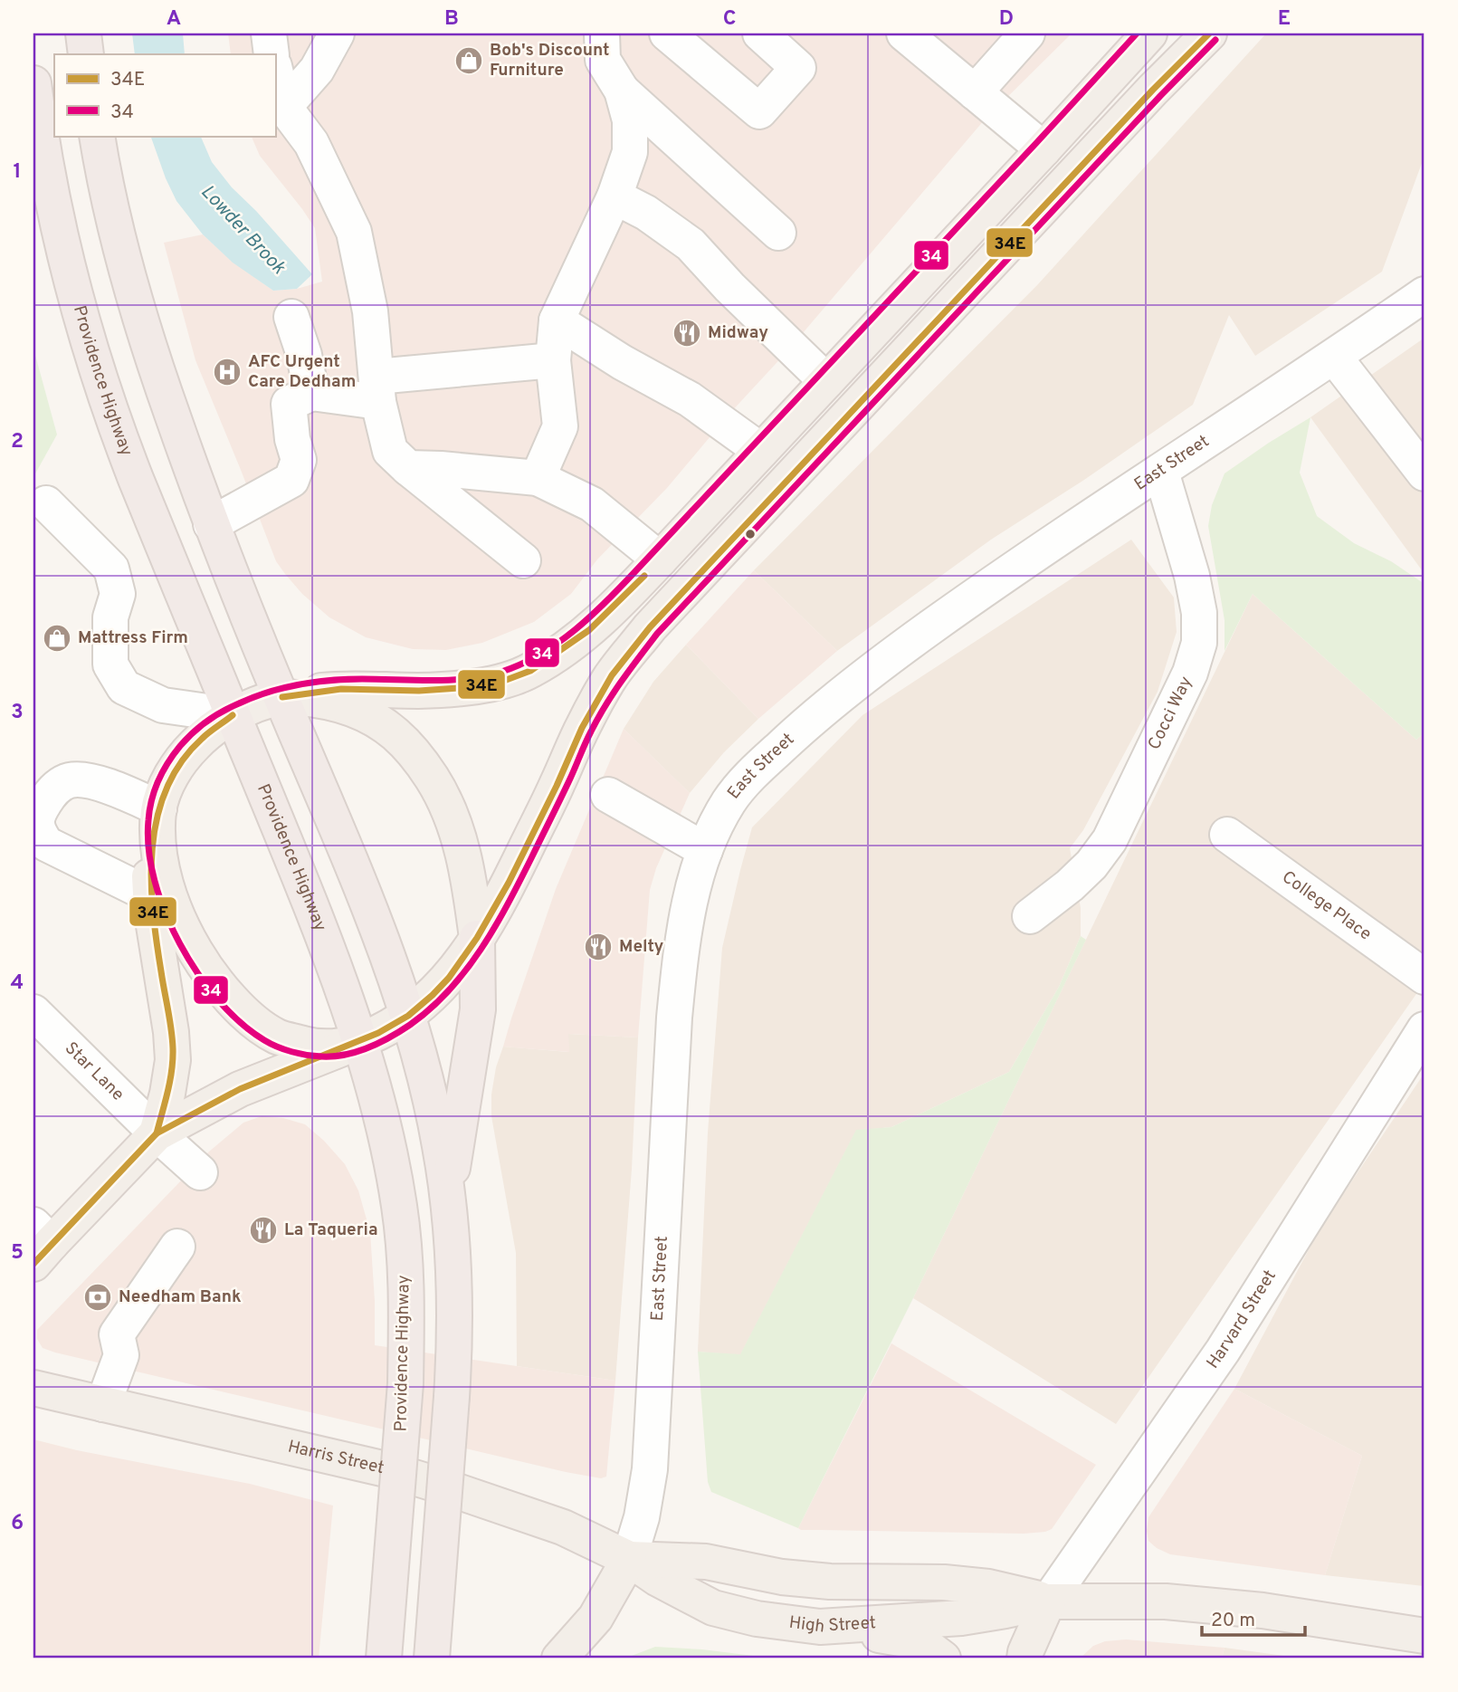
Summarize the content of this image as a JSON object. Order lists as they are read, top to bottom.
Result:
{
  "streets": {
    "highway": ["Providence Highway"],
    "main road": ["Harris Street", "High Street"],
    "street": [
      "East Street",
      "Cocci Way",
      "College Place",
      "Star Lane",
      "Harvard Street"
    ]
  },
  "crossings": [
    ["East Street", "Cocci Way"],
    ["East Street", "Harris Street"],
    ["East Street", "High Street"],
    ["Harvard Street", "High Street"],
    ["Harris Street", "High Street"]
  ],
  "water": ["Lowder Brook"],
  "places": {
    "shop": ["Bob's Discount Furniture", "Mattress Firm"],
    "restaurant": ["Midway", "Melty", "La Taqueria"],
    "hospital": ["AFC Urgent Care Dedham"],
    "bank": ["Needham Bank"]
  },
  "lines": ["transit line 34E", "transit line 34"],
  "legend": ["34E", "34"],
  "scale_bar": "20 m",
  "grid": {
    "columns": [
      "A",
      "B",
      "C",
      "D",
      "E"
    ],
    "rows": [
      "1",
      "2",
      "3",
      "4",
      "5",
      "6"
    ]
  }
}
